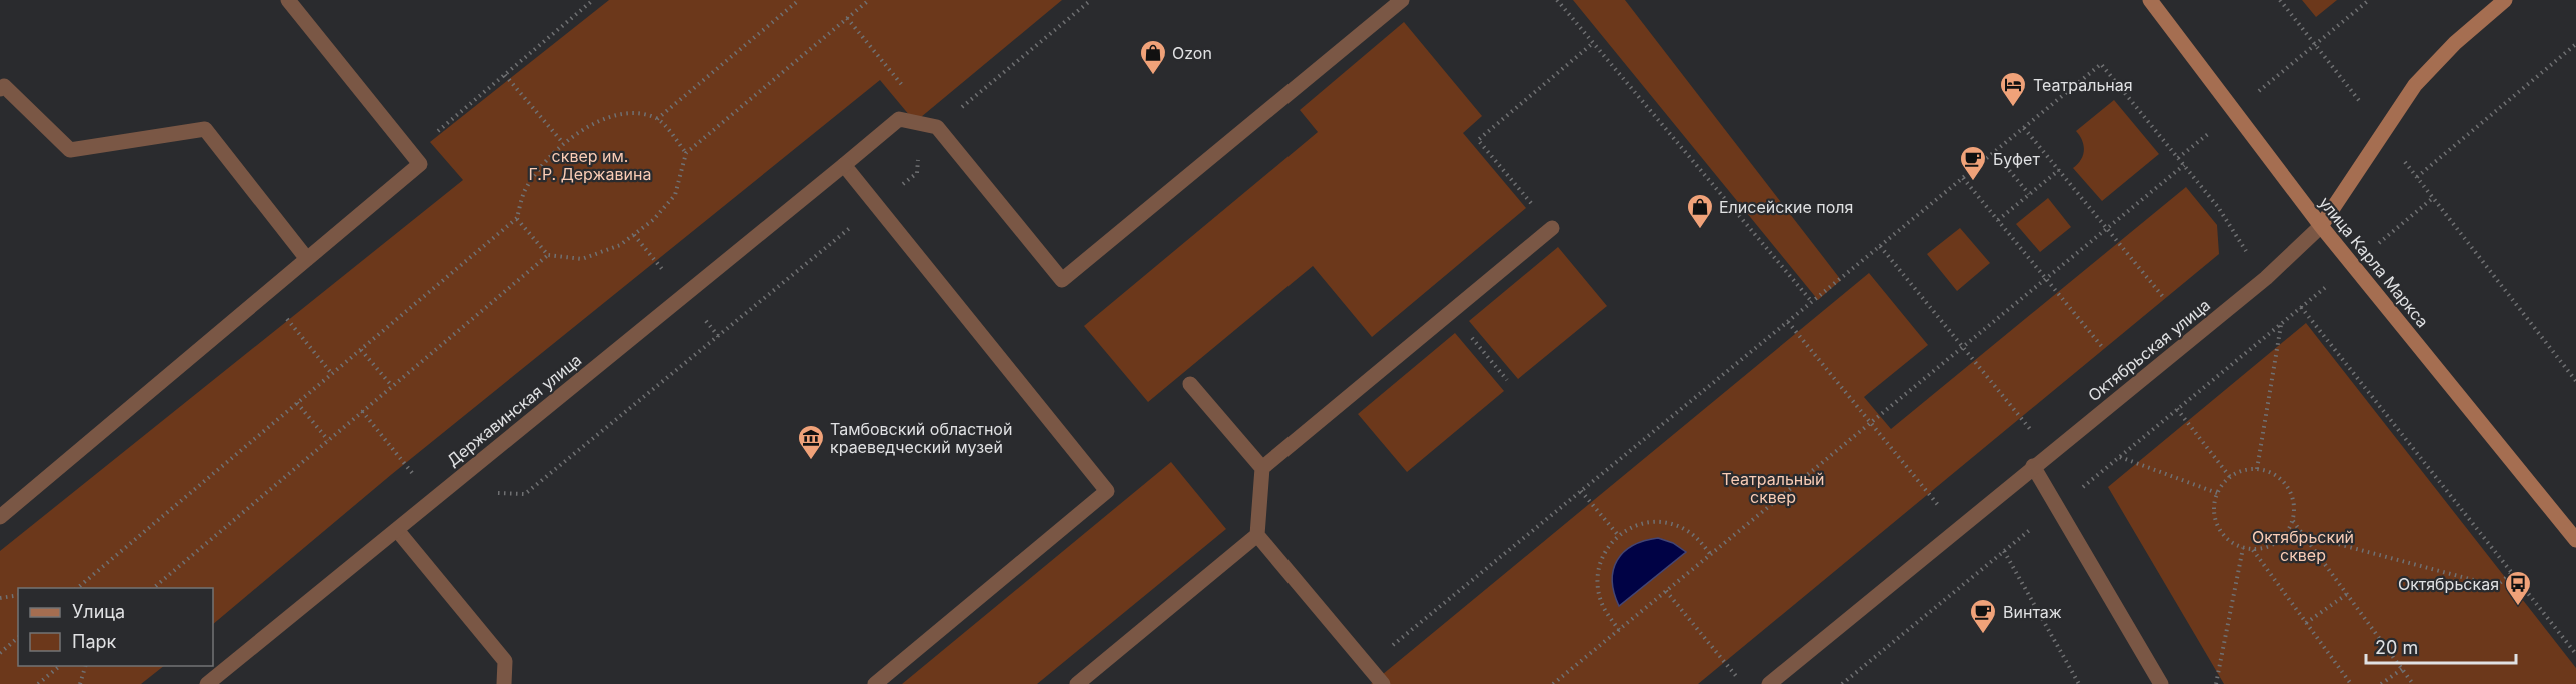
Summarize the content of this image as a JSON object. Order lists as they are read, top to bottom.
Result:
{
  "streets": {
    "main road": ["улица Карла Маркса", "Октябрьская улица"],
    "street": ["Державинская улица"]
  },
  "crossings": [
    ["улица Карла Маркса", "Октябрьская улица"]
  ],
  "parks": ["сквер им. Г.Р. Державина", "Театральный сквер", "Октябрьский сквер"],
  "places": {
    "shop": ["Ozon", "Елисейские поля"],
    "hotel": ["Театральная"],
    "cafe": ["Буфет", "Винтаж"],
    "museum": ["Тамбовский областной краеведческий музей"],
    "bus stop": ["Октябрьская"]
  },
  "legend": ["Улица", "Парк"],
  "scale_bar": "20 m"
}
